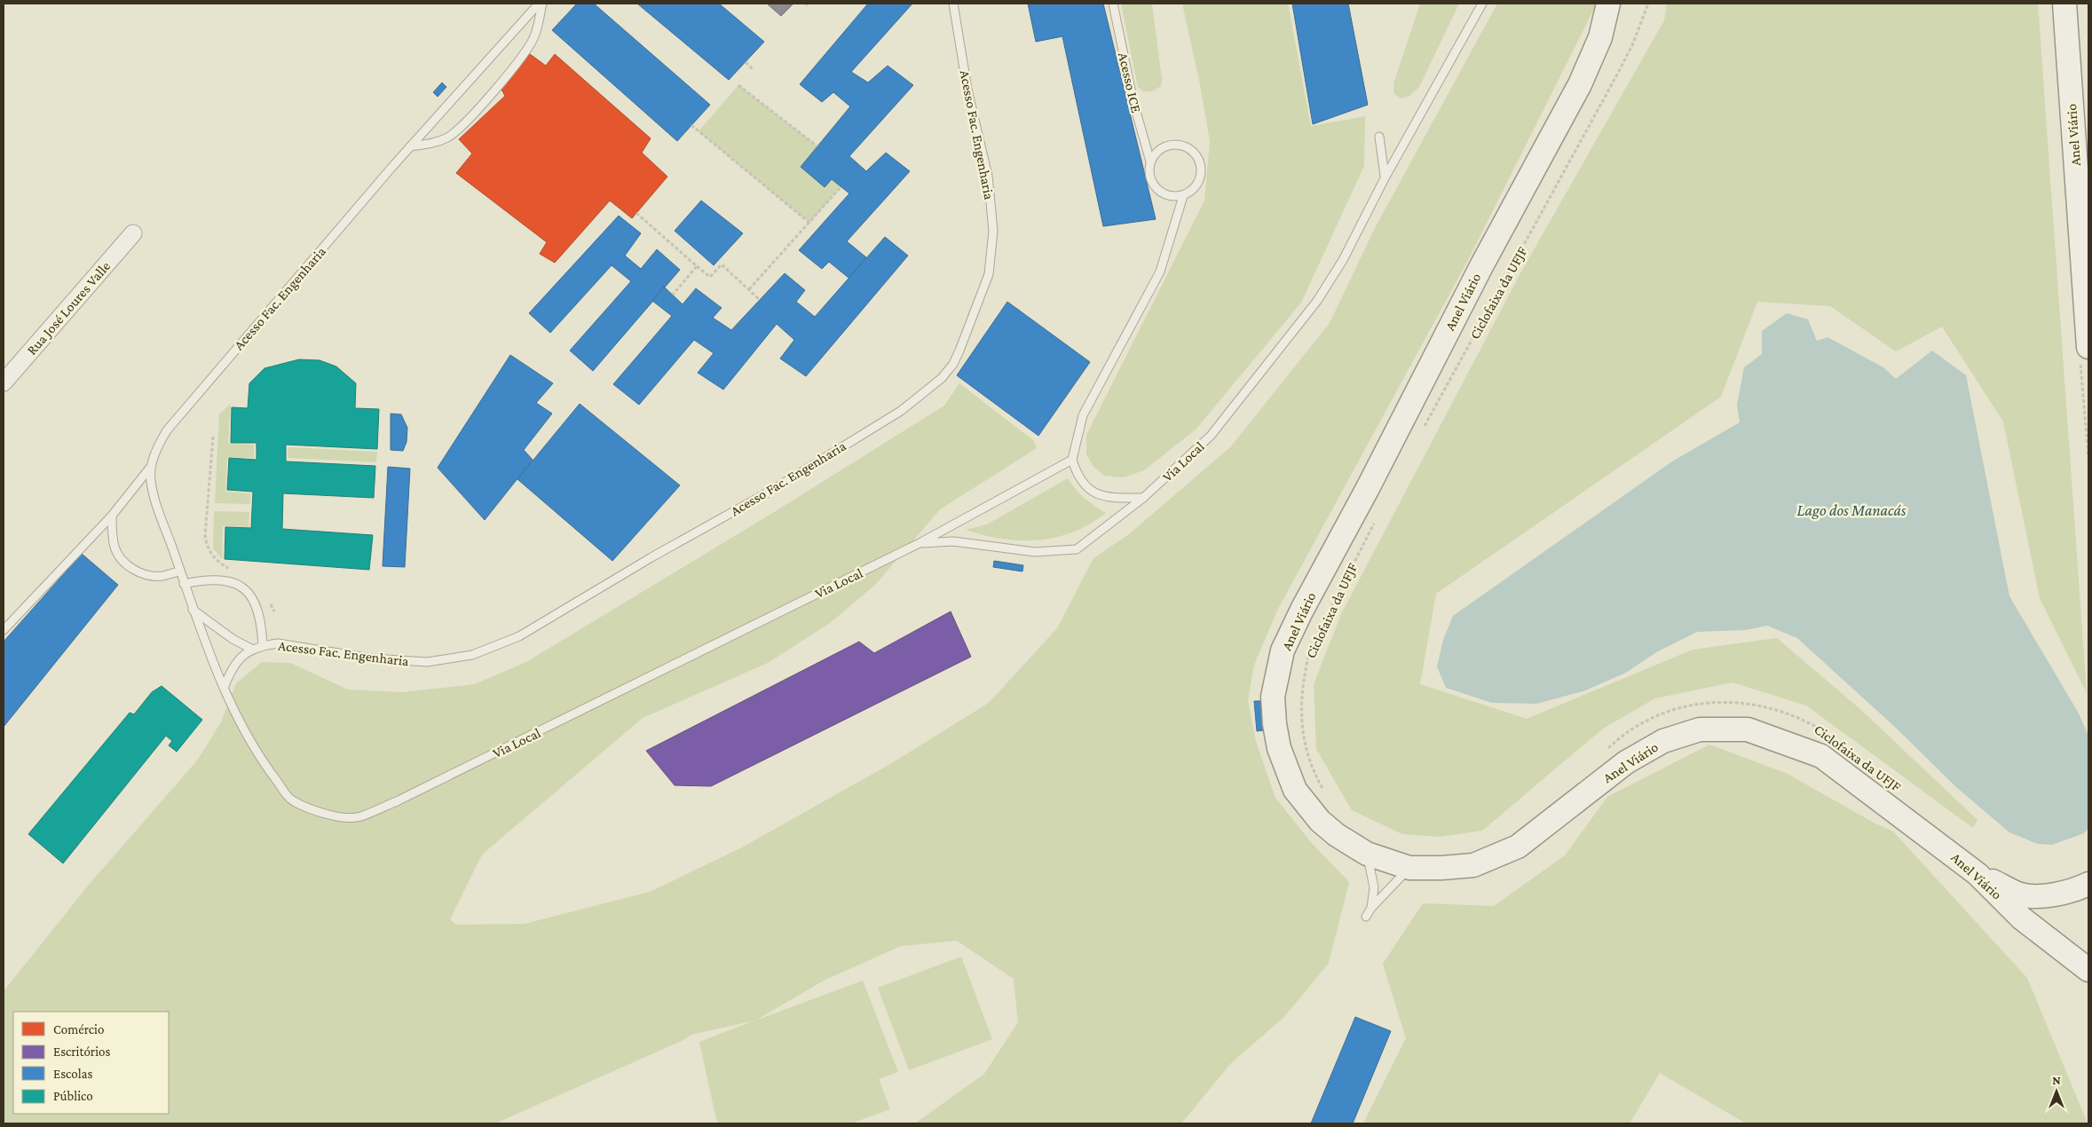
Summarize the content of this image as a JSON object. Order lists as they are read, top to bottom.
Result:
{
  "streets": {
    "main road": ["Anel Viário"],
    "street": ["Rua José Loures Valle"],
    "lane": ["Acesso ICE", "Acesso Fac. Engenharia", "Via Local"],
    "path": ["Ciclofaixa da UFJF"]
  },
  "crossings": [
    ["Acesso Fac. Engenharia", "Via Local"]
  ],
  "water": ["Lago dos Manacás"],
  "legend": [
    "Comércio",
    "Escritórios",
    "Escolas",
    "Público"
  ],
  "north": "top"
}
